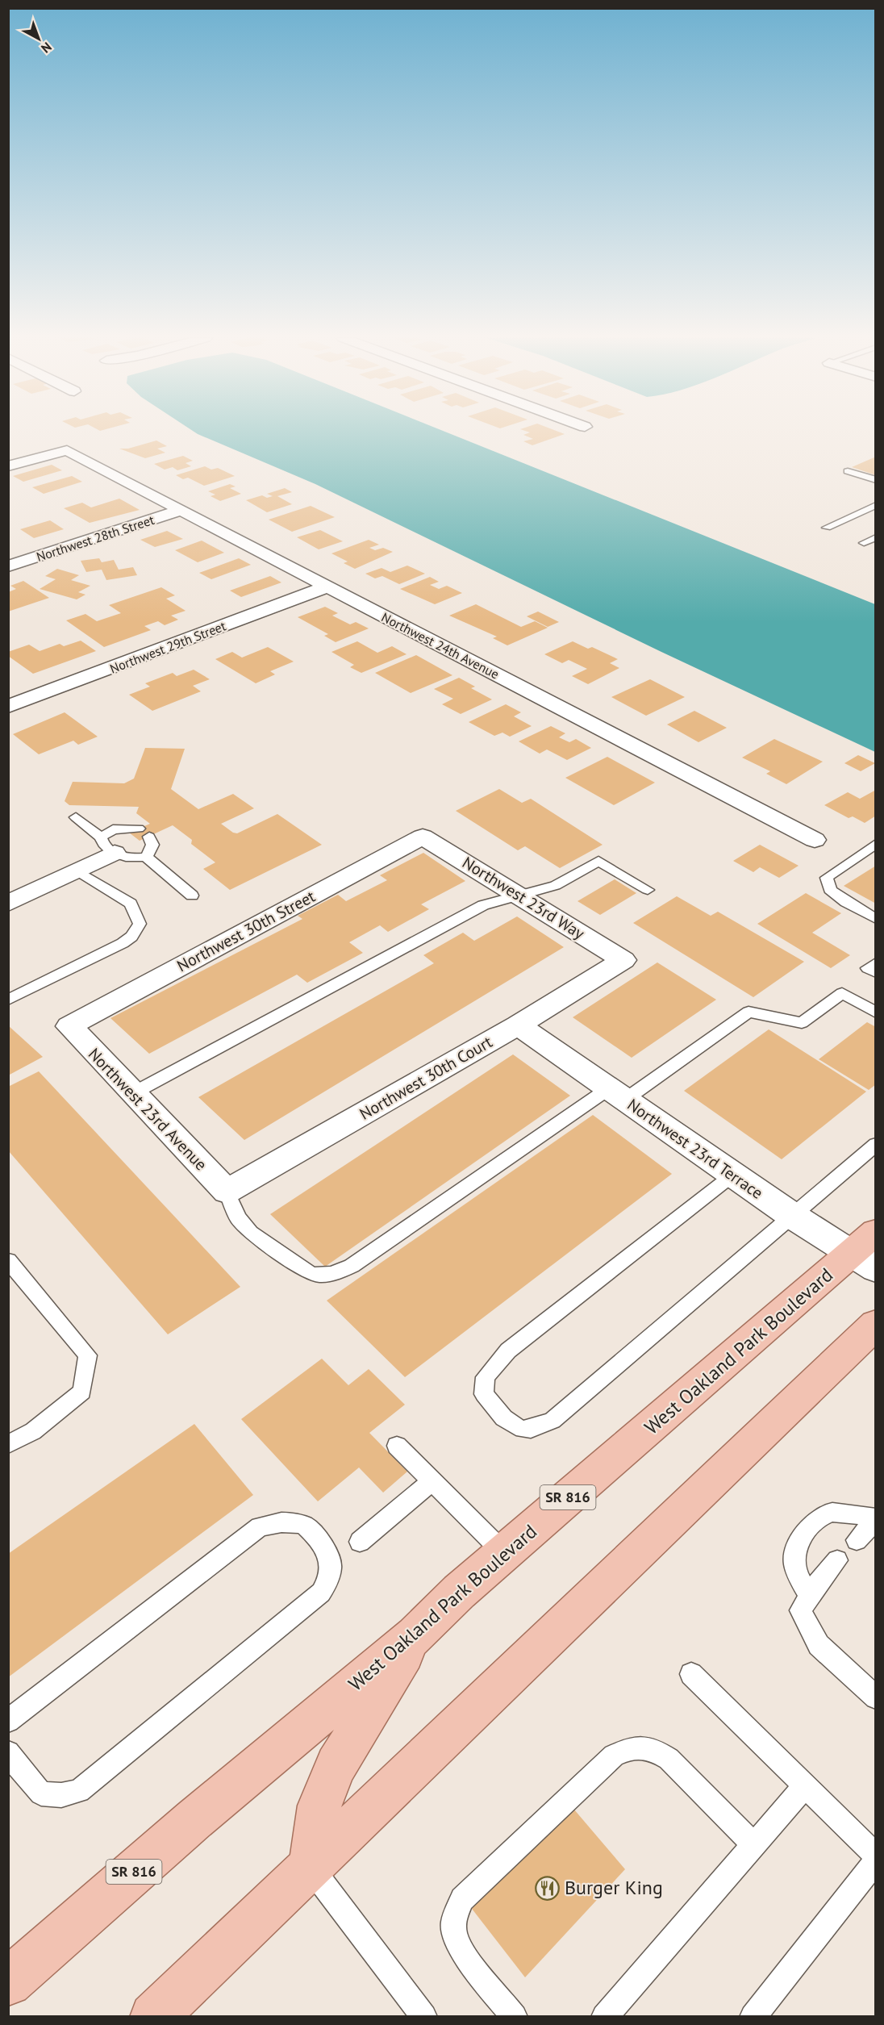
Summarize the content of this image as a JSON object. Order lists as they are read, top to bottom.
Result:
{
  "streets": {
    "main road": ["West Oakland Park Boulevard", "SR 816"],
    "street": [
      "Northwest 28th Street",
      "Northwest 24th Avenue",
      "Northwest 29th Street",
      "Northwest 23rd Way",
      "Northwest 30th Street",
      "Northwest 30th Court",
      "Northwest 23rd Avenue",
      "Northwest 23rd Terrace"
    ]
  },
  "crossings": [
    ["Northwest 28th Street", "Northwest 24th Avenue"],
    ["Northwest 24th Avenue", "Northwest 29th Street"],
    ["Northwest 23rd Way", "Northwest 30th Street"],
    ["Northwest 23rd Way", "Northwest 30th Court"],
    ["Northwest 30th Street", "Northwest 23rd Avenue"],
    ["Northwest 30th Court", "Northwest 23rd Avenue"],
    ["Northwest 30th Court", "Northwest 23rd Terrace"],
    ["Northwest 23rd Terrace", "West Oakland Park Boulevard"]
  ],
  "places": {
    "restaurant": ["Burger King"]
  },
  "north": "bottom right"
}
